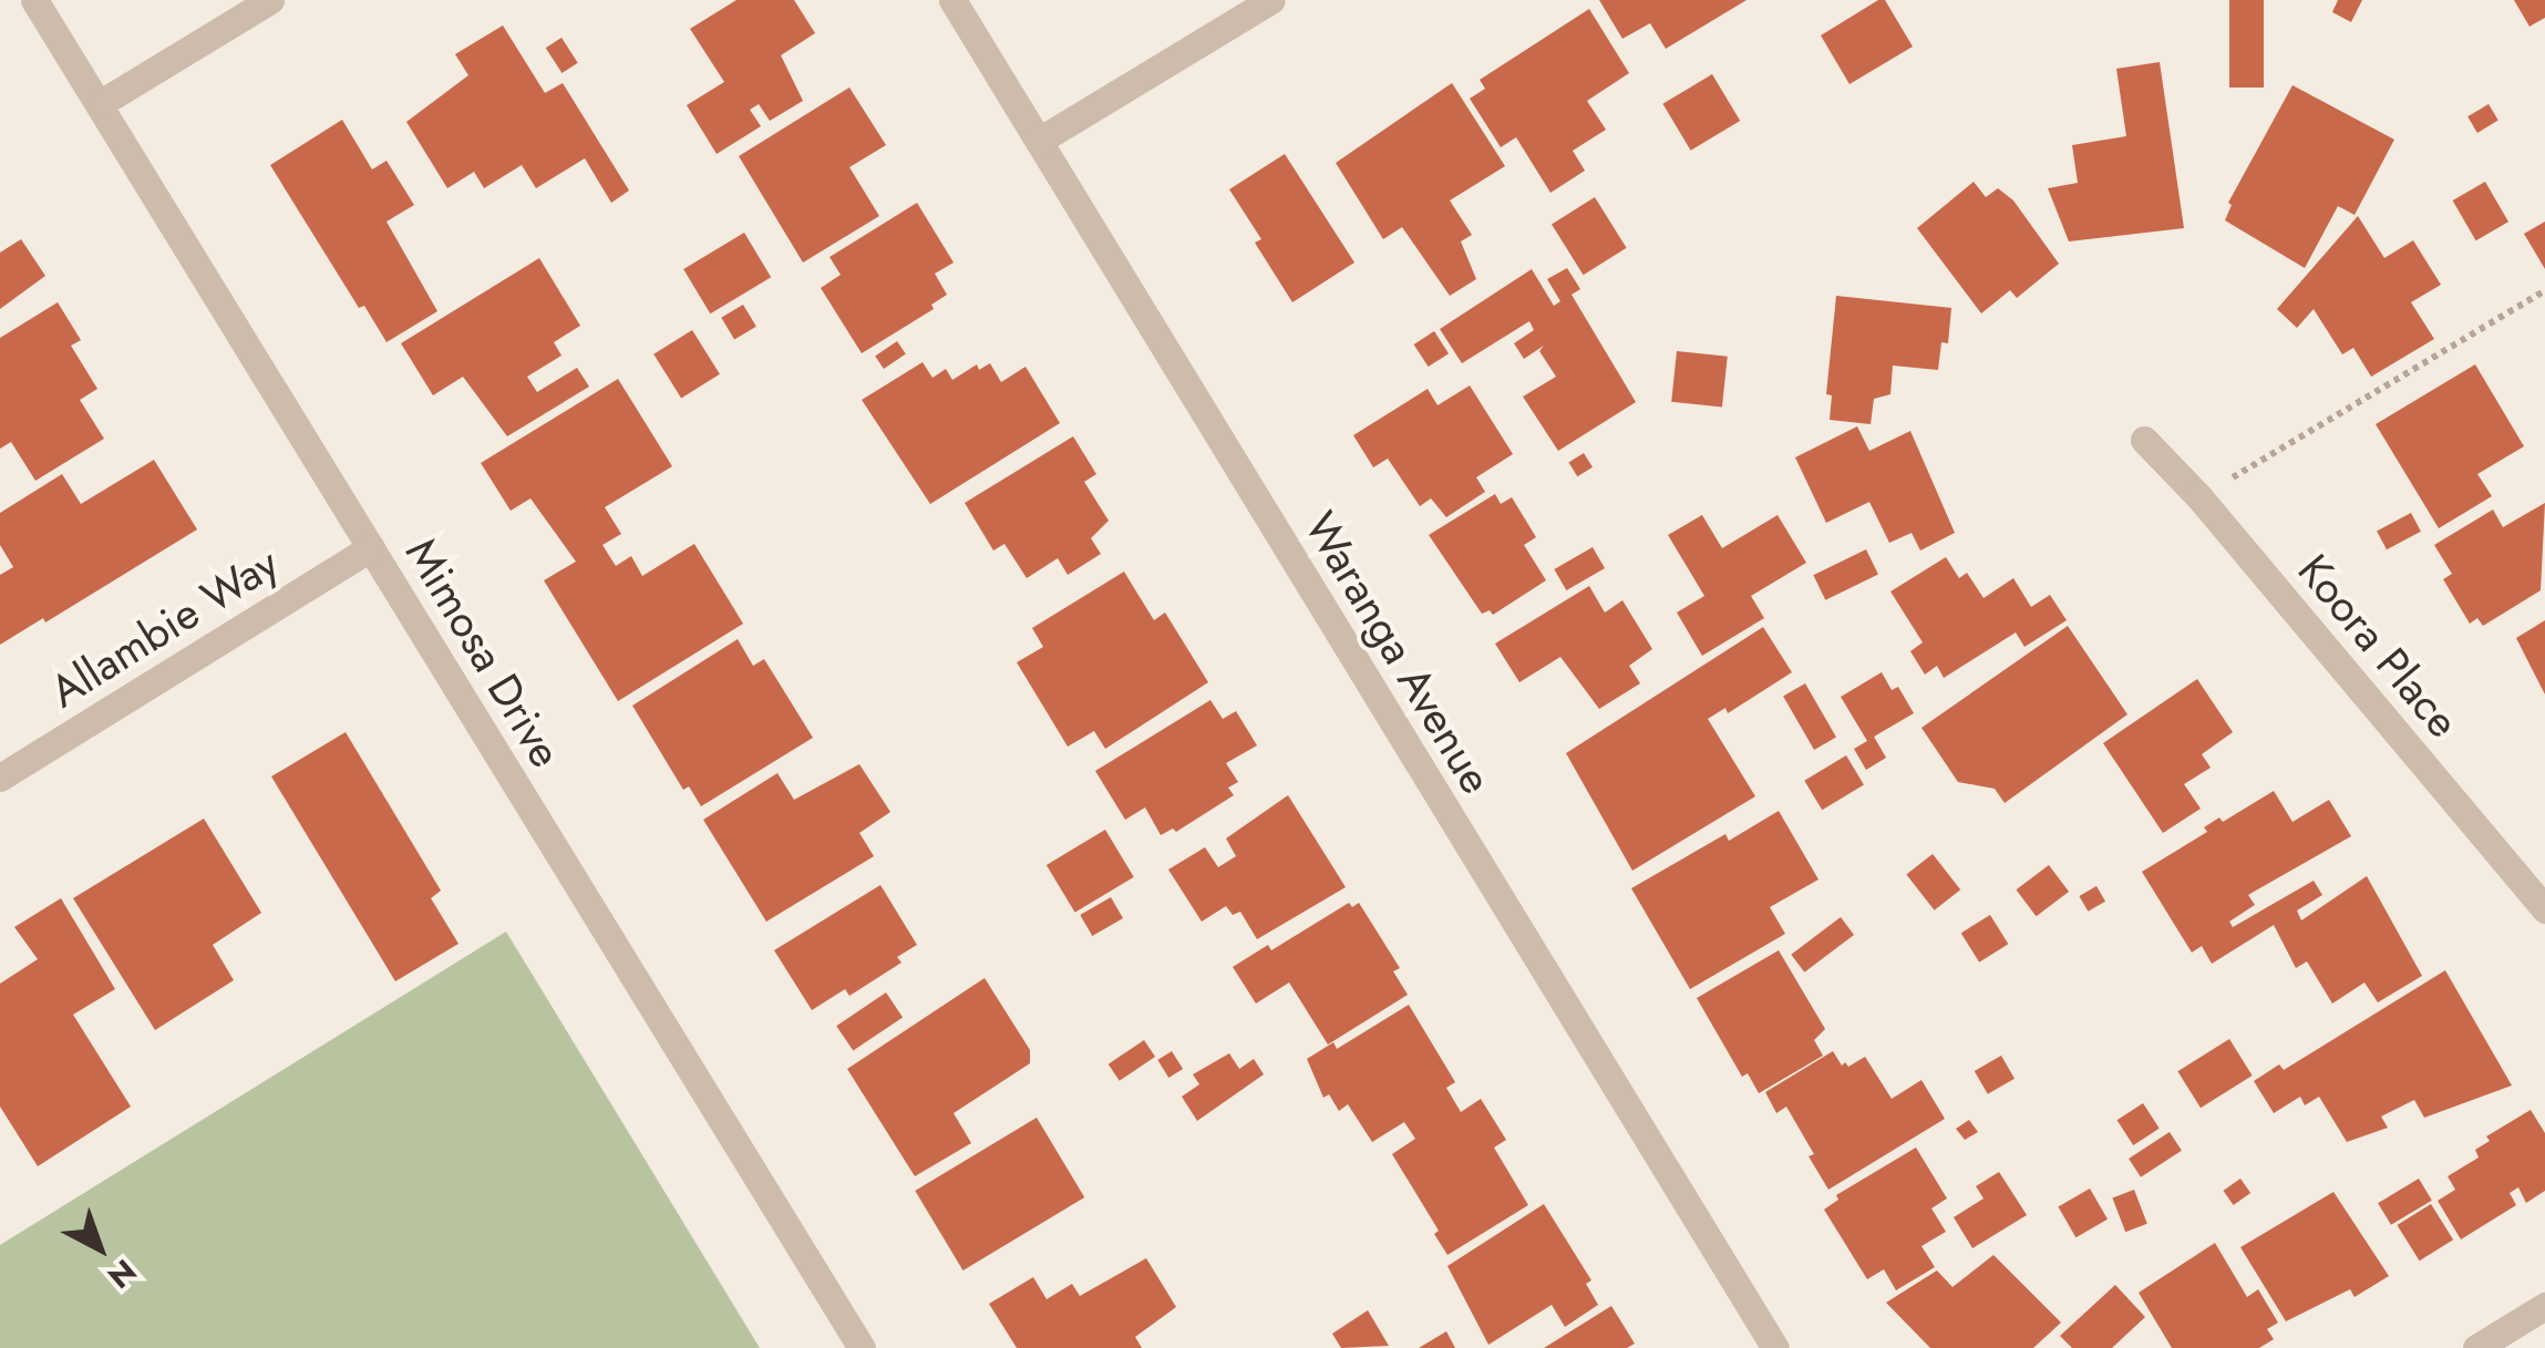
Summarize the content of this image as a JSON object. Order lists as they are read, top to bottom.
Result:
{
  "streets": {
    "street": [
      "Allambie Way",
      "Koora Place",
      "Mimosa Drive",
      "Waranga Avenue"
    ]
  },
  "crossings": [
    ["Allambie Way", "Mimosa Drive"]
  ],
  "north": "bottom right"
}
